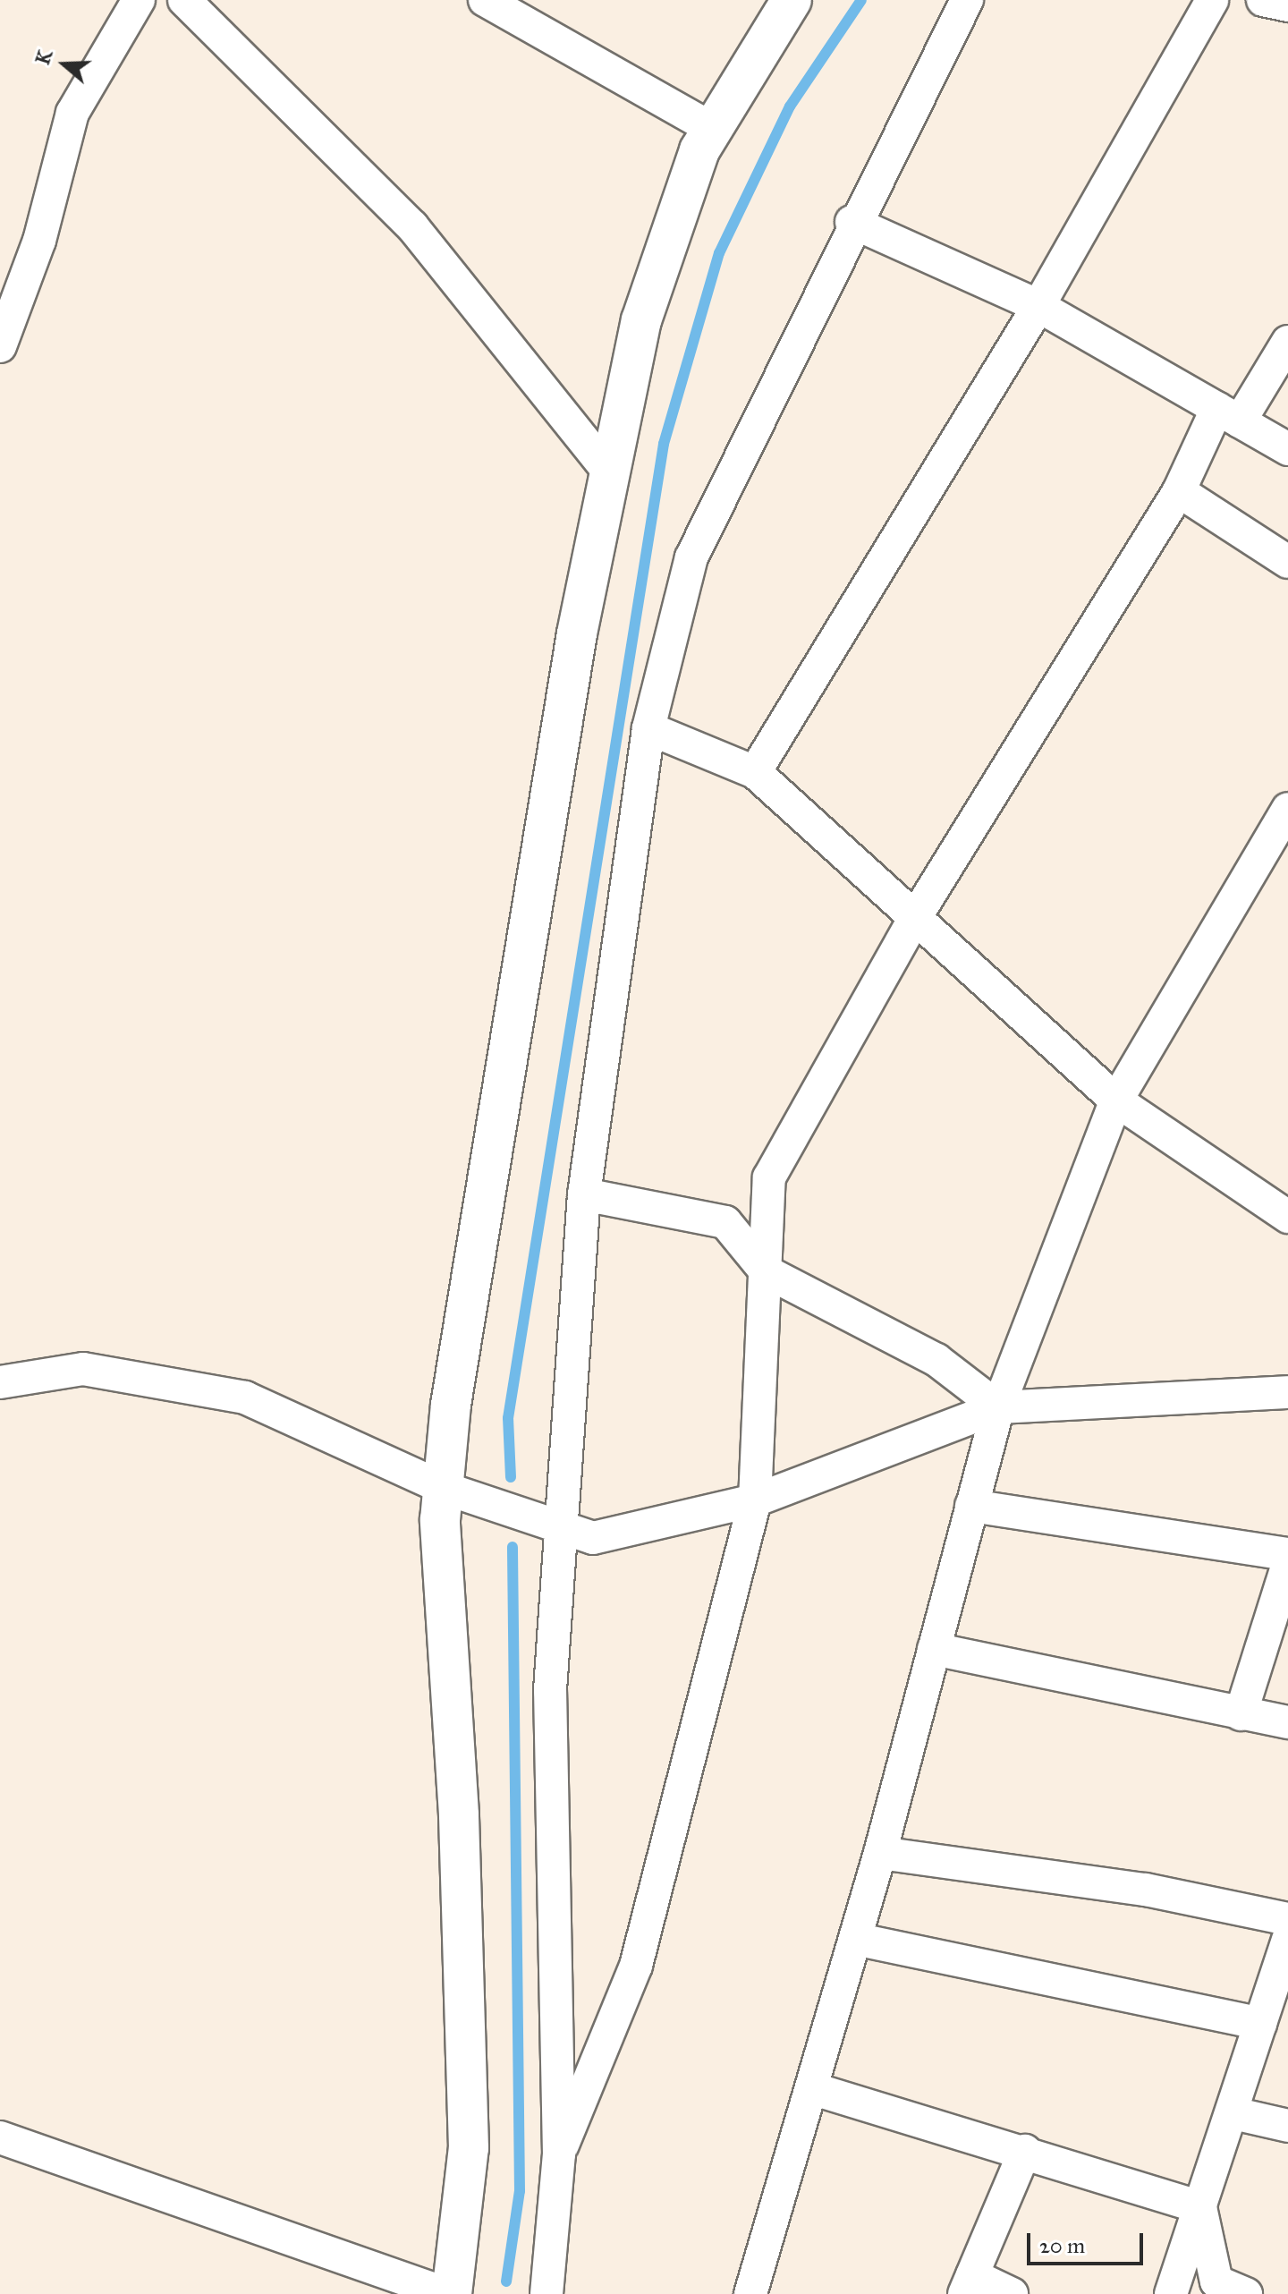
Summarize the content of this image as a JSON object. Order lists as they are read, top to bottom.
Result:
{
  "scale_bar": "20 m",
  "north": "left"
}
